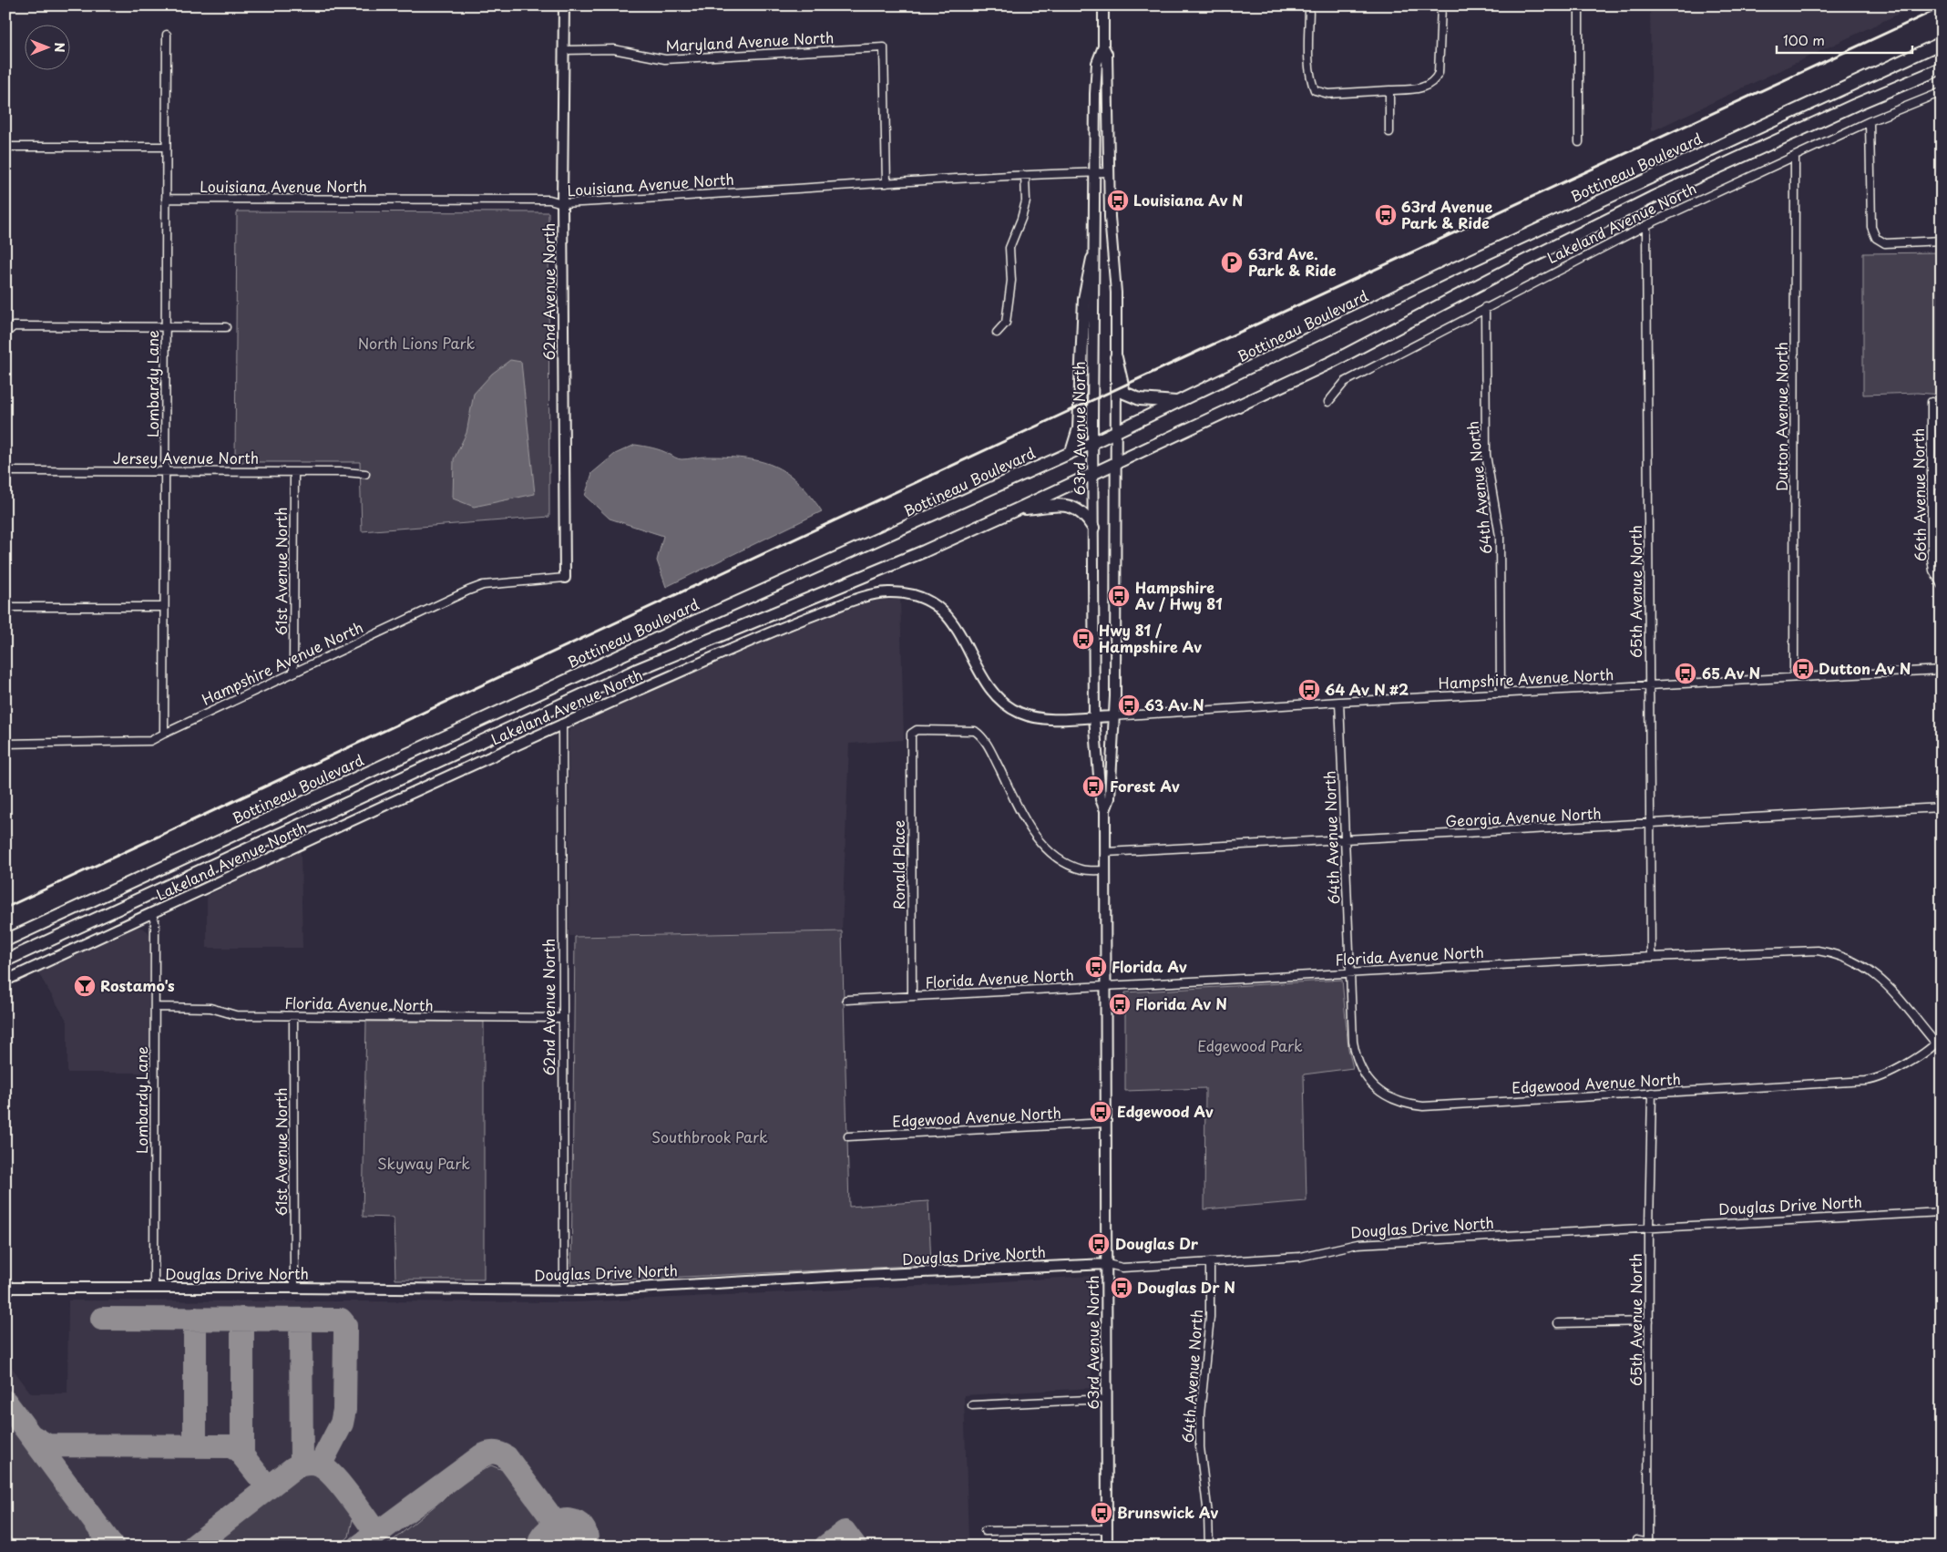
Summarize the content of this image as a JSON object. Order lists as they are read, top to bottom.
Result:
{
  "streets": {
    "highway": ["Bottineau Boulevard"],
    "street": [
      "Maryland Avenue North",
      "Louisiana Avenue North",
      "Lakeland Avenue North",
      "62nd Avenue North",
      "Lombardy Lane",
      "Dutton Avenue North",
      "63rd Avenue North",
      "Jersey Avenue North",
      "64th Avenue North",
      "66th Avenue North",
      "61st Avenue North",
      "65th Avenue North",
      "Hampshire Avenue North",
      "Georgia Avenue North",
      "Ronald Place",
      "Florida Avenue North",
      "Edgewood Avenue North",
      "Douglas Drive North"
    ]
  },
  "crossings": [
    ["Maryland Avenue North", "Louisiana Avenue North"],
    ["Maryland Avenue North", "62nd Avenue North"],
    ["Bottineau Boulevard", "63rd Avenue North"],
    ["Louisiana Avenue North", "62nd Avenue North"],
    ["Louisiana Avenue North", "Lombardy Lane"],
    ["Louisiana Avenue North", "63rd Avenue North"],
    ["Lakeland Avenue North", "62nd Avenue North"],
    ["Lakeland Avenue North", "Lombardy Lane"],
    ["Lakeland Avenue North", "Dutton Avenue North"],
    ["Lakeland Avenue North", "63rd Avenue North"],
    ["Lakeland Avenue North", "64th Avenue North"],
    ["Lakeland Avenue North", "65th Avenue North"],
    ["Lakeland Avenue North", "Hampshire Avenue North"],
    ["62nd Avenue North", "Hampshire Avenue North"],
    ["62nd Avenue North", "Florida Avenue North"],
    ["62nd Avenue North", "Douglas Drive North"],
    ["Lombardy Lane", "Jersey Avenue North"],
    ["Lombardy Lane", "Hampshire Avenue North"],
    ["Lombardy Lane", "Florida Avenue North"],
    ["Lombardy Lane", "Douglas Drive North"],
    ["Dutton Avenue North", "Hampshire Avenue North"],
    ["63rd Avenue North", "Hampshire Avenue North"],
    ["63rd Avenue North", "Georgia Avenue North"],
    ["63rd Avenue North", "Ronald Place"],
    ["63rd Avenue North", "Florida Avenue North"],
    ["63rd Avenue North", "Edgewood Avenue North"],
    ["63rd Avenue North", "Douglas Drive North"],
    ["Jersey Avenue North", "61st Avenue North"],
    ["64th Avenue North", "Hampshire Avenue North"],
    ["64th Avenue North", "Georgia Avenue North"],
    ["64th Avenue North", "Florida Avenue North"],
    ["64th Avenue North", "Edgewood Avenue North"],
    ["64th Avenue North", "Douglas Drive North"],
    ["61st Avenue North", "Hampshire Avenue North"],
    ["61st Avenue North", "Florida Avenue North"],
    ["61st Avenue North", "Douglas Drive North"],
    ["65th Avenue North", "Hampshire Avenue North"],
    ["65th Avenue North", "Georgia Avenue North"],
    ["65th Avenue North", "Florida Avenue North"],
    ["65th Avenue North", "Edgewood Avenue North"],
    ["65th Avenue North", "Douglas Drive North"],
    ["Ronald Place", "Florida Avenue North"],
    ["Florida Avenue North", "Edgewood Avenue North"]
  ],
  "parks": [
    "North Lions Park",
    "Edgewood Park",
    "Southbrook Park",
    "Skyway Park"
  ],
  "places": {
    "bus stop": [
      "Louisiana Av N",
      "63rd Avenue Park & Ride",
      "Hampshire Av / Hwy 81",
      "Hwy 81 / Hampshire Av",
      "Dutton Av N",
      "65 Av N",
      "64 Av N #2",
      "63 Av N",
      "Forest Av",
      "Florida Av",
      "Florida Av N",
      "Edgewood Av",
      "Douglas Dr",
      "Douglas Dr N",
      "Brunswick Av"
    ],
    "parking": ["63rd Ave. Park & Ride"],
    "bar": ["Rostamo's"]
  },
  "scale_bar": "100 m",
  "north": "right"
}
